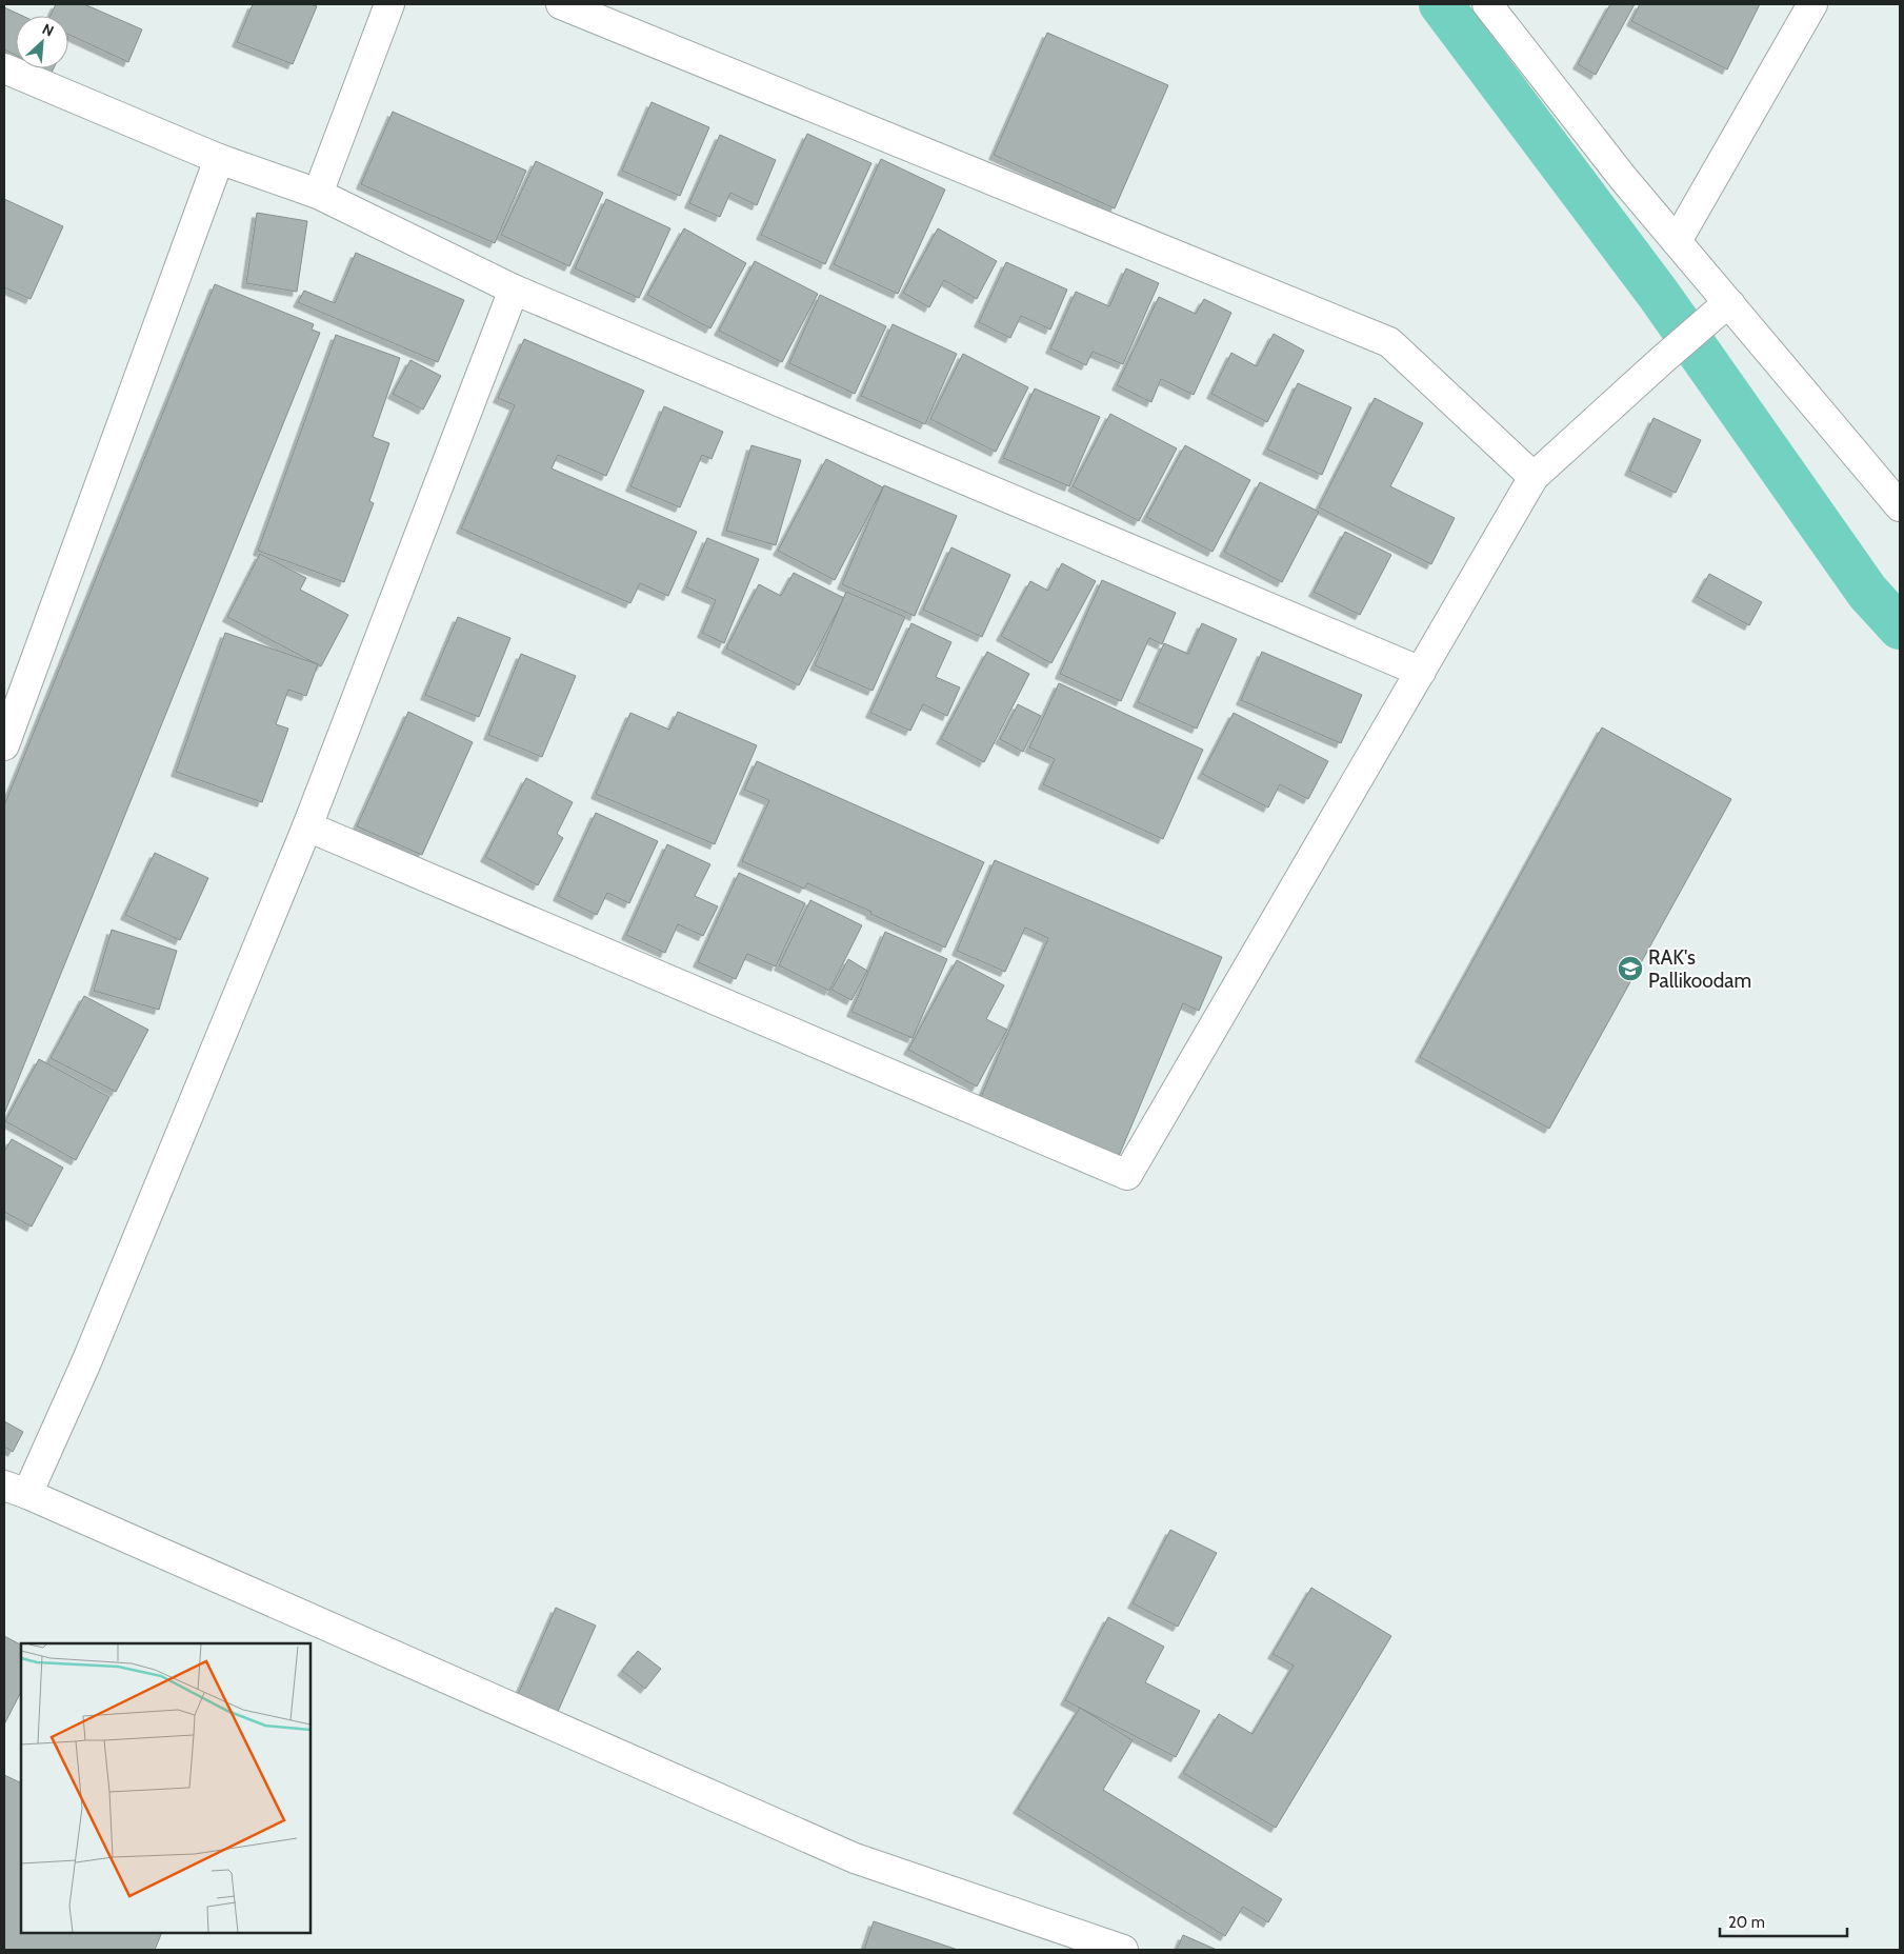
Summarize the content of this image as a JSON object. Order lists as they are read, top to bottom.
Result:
{
  "places": {
    "school or university": ["RAK's Pallikoodam"]
  },
  "scale_bar": "20 m",
  "north": "top right"
}
